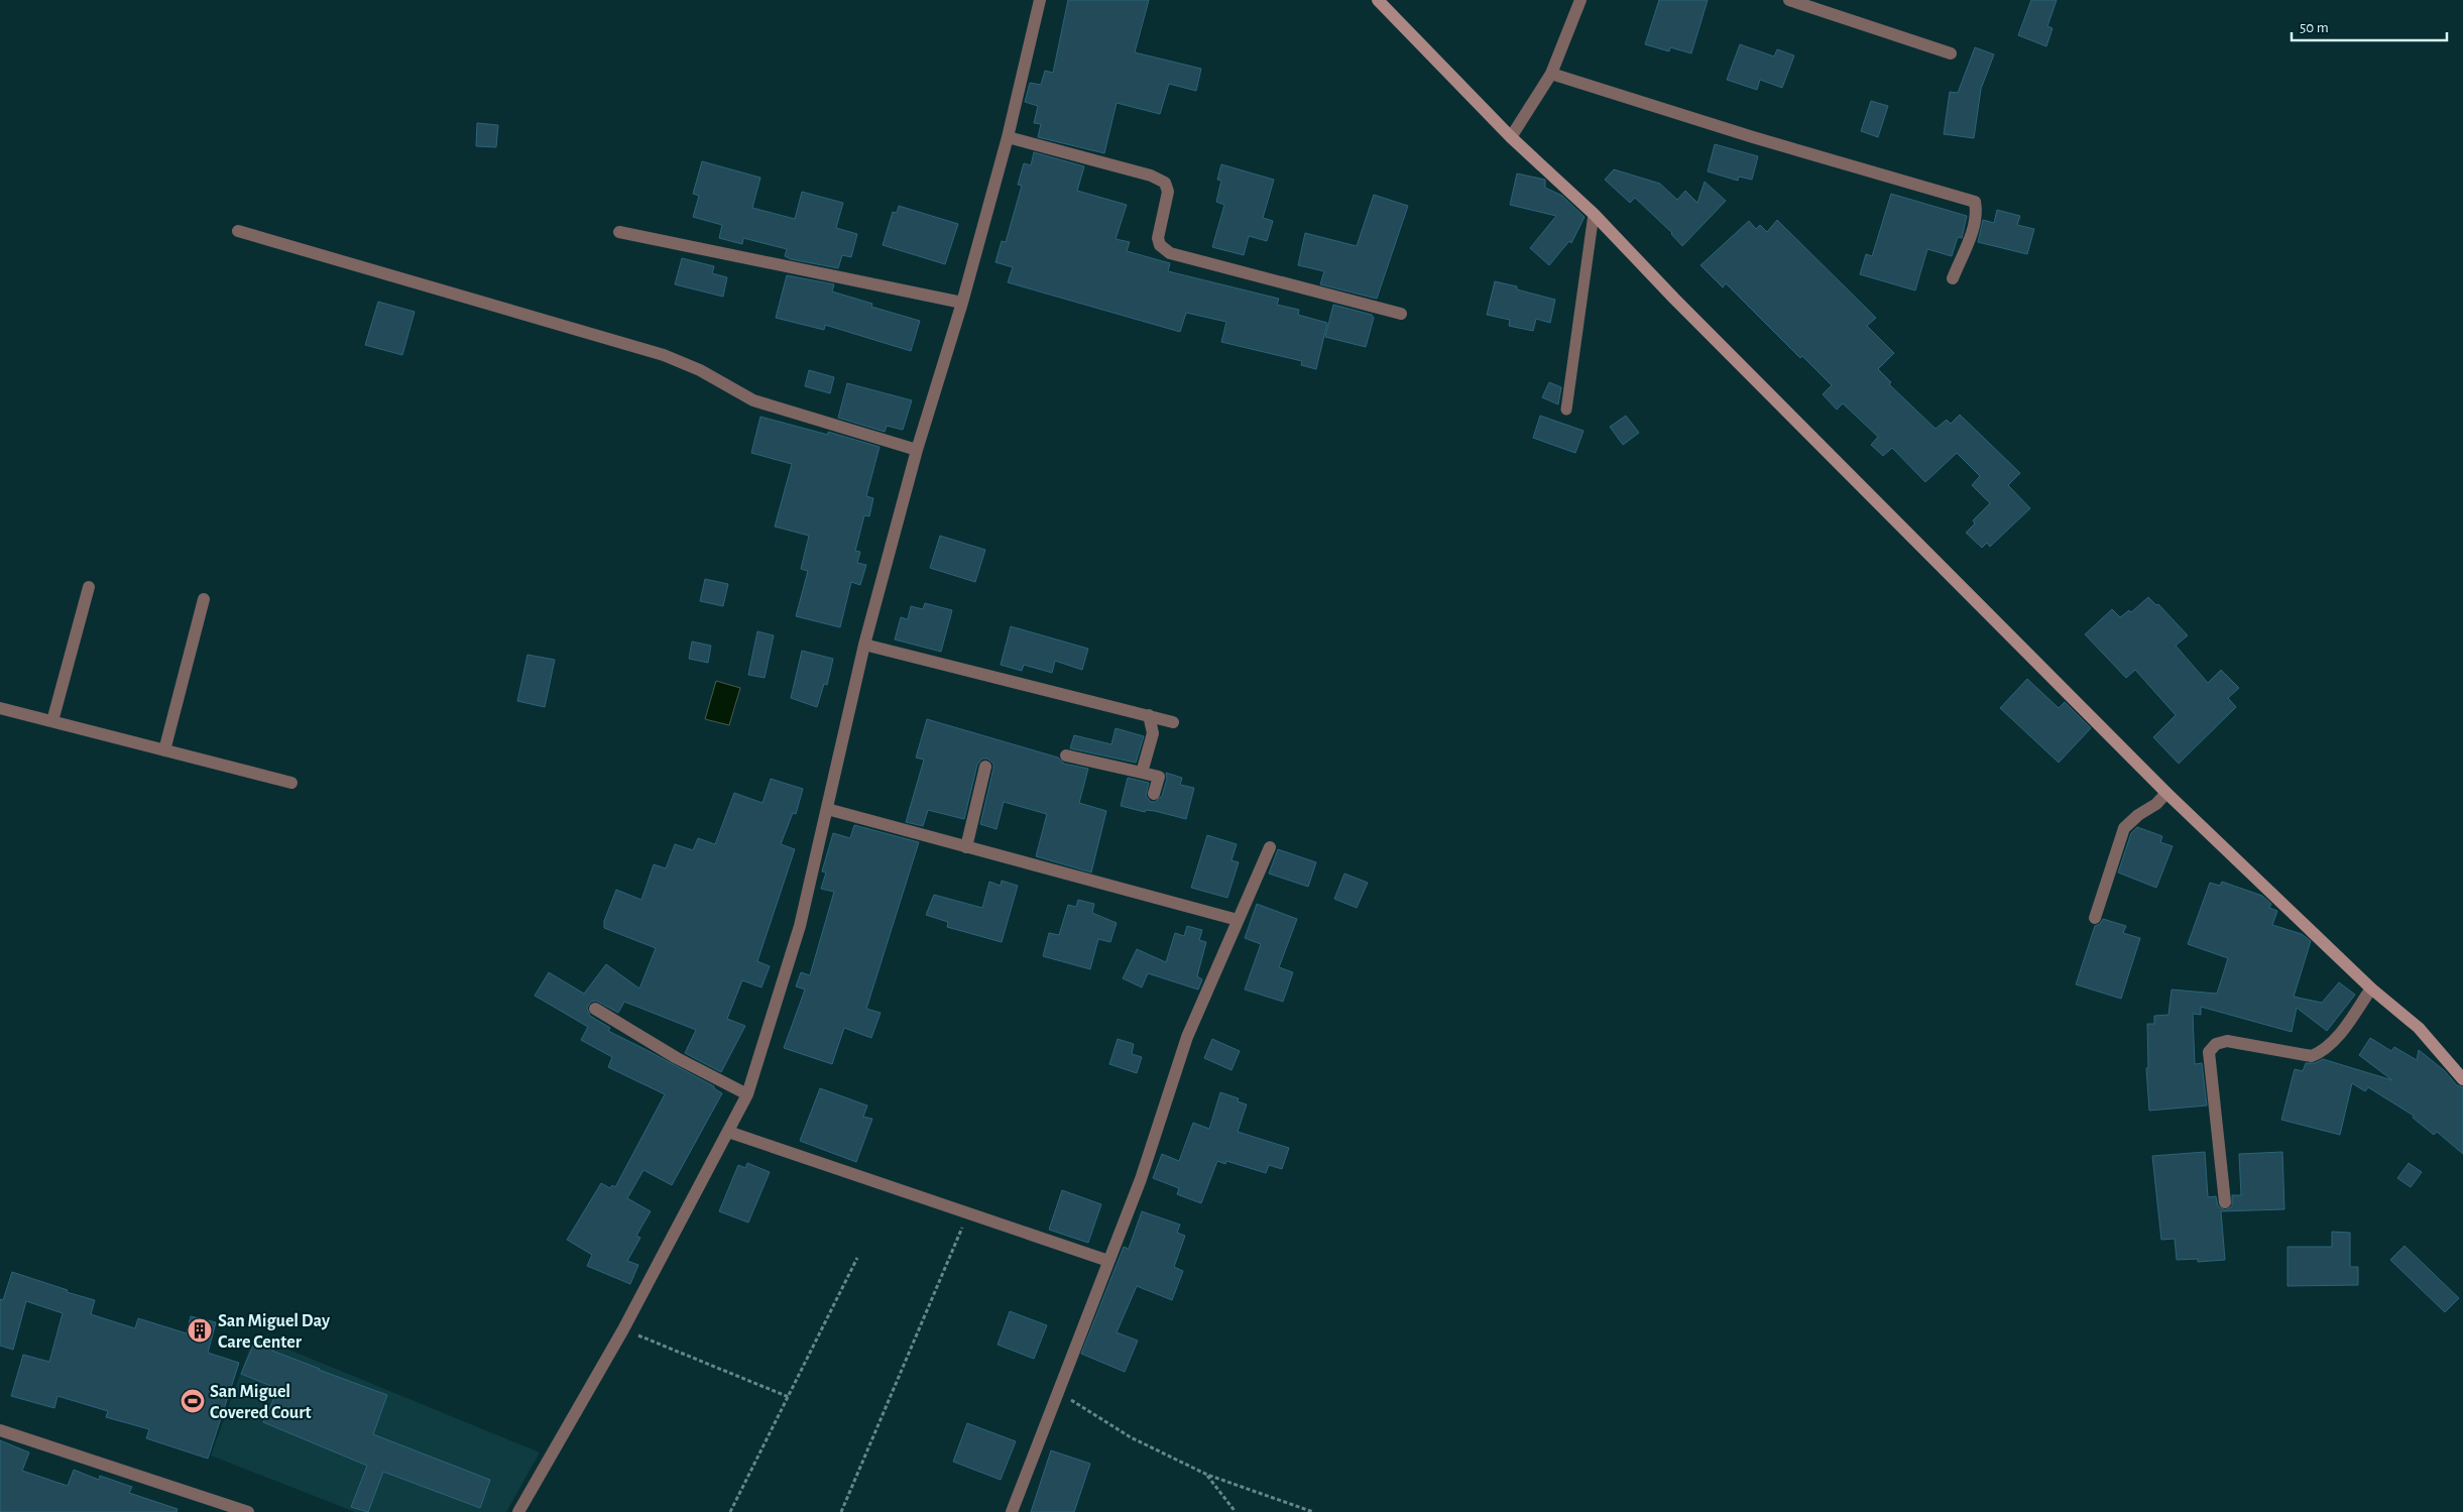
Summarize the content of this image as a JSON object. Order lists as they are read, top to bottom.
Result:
{
  "places": {
    "building": ["San Miguel Day Care Center"],
    "sports": ["San Miguel Covered Court"]
  },
  "scale_bar": "50 m"
}
